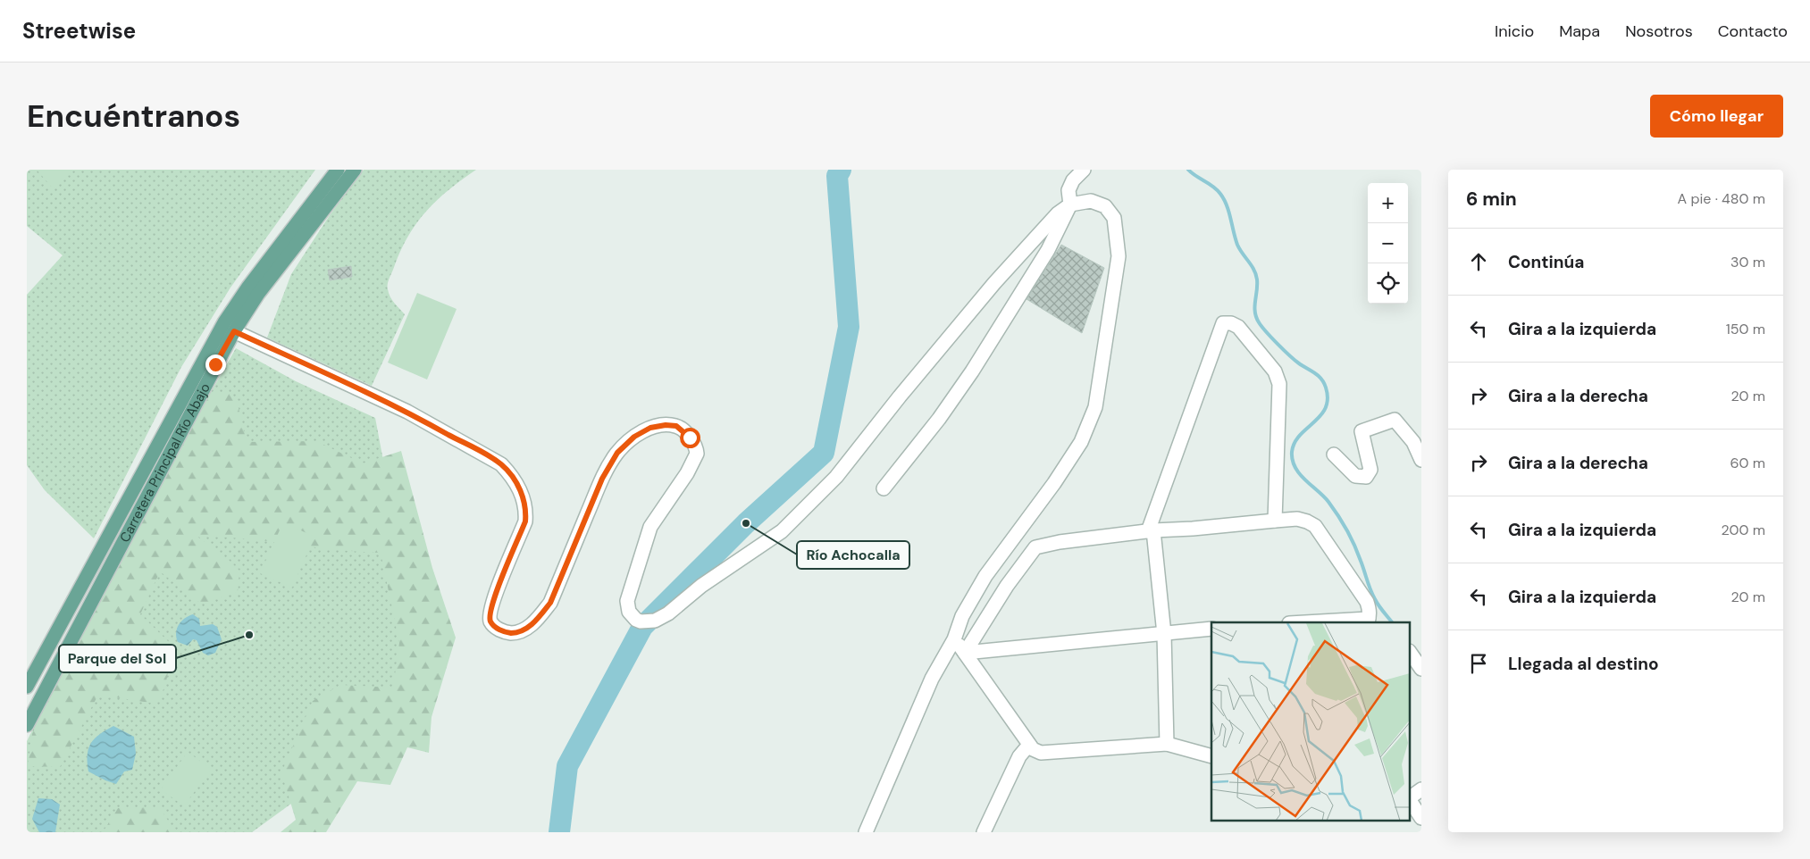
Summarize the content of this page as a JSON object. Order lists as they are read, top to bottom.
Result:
{
  "streets": {
    "main road": ["Carretera Principal Río Abajo"]
  },
  "places": ["Río Achocalla", "Parque del Sol"],
  "page": {
    "header": "Streetwise",
    "nav": [
      "Inicio",
      "Mapa",
      "Nosotros",
      "Contacto"
    ],
    "buttons": "Cómo llegar",
    "title": "Encuéntranos",
    "heading": ["6 min", "A pie · 480 m"],
    "map_buttons": ["+", "−"],
    "list": [
      ["Continúa", "30 m"],
      ["Gira a la izquierda", "150 m"],
      ["Gira a la derecha", "20 m"],
      ["Gira a la derecha", "60 m"],
      ["Gira a la izquierda", "200 m"],
      ["Gira a la izquierda", "20 m"],
      "Llegada al destino"
    ]
  }
}
